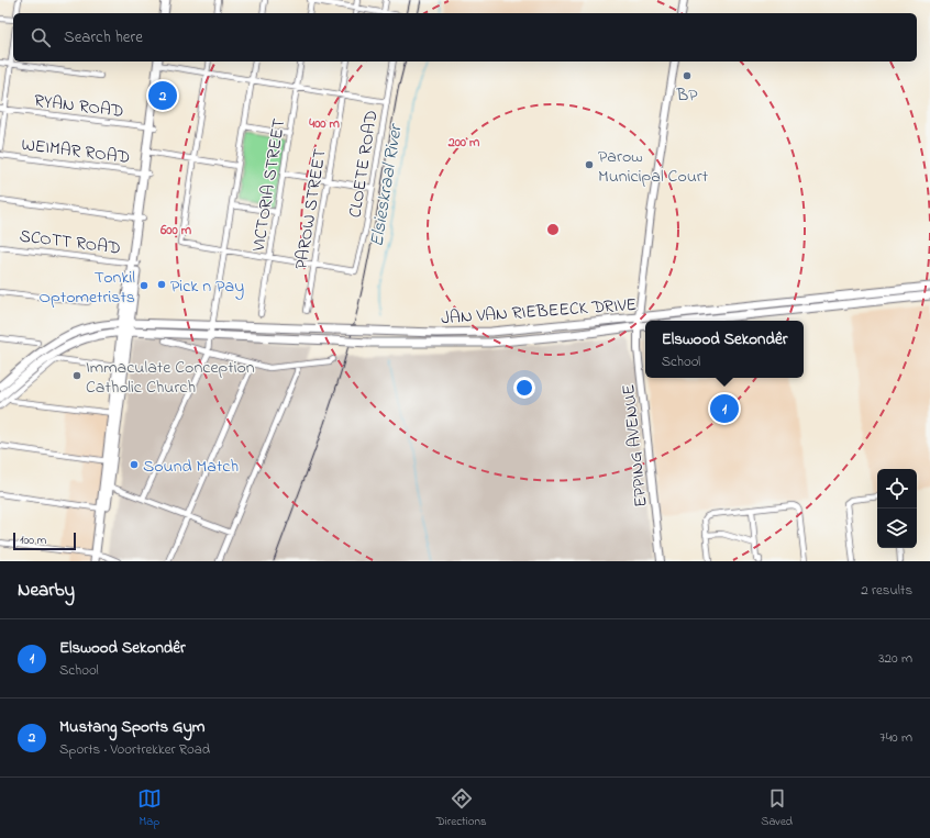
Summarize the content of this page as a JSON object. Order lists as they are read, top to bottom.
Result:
{
  "streets": {
    "main road": ["JAN VAN RIEBEECK DRIVE"],
    "street": [
      "RYAN ROAD",
      "WEIMAR ROAD",
      "CLOETE ROAD",
      "VICTORIA STREET",
      "PAROW STREET",
      "SCOTT ROAD",
      "EPPING AVENUE"
    ]
  },
  "crossings": [
    ["CLOETE ROAD", "PAROW STREET"],
    ["JAN VAN RIEBEECK DRIVE", "EPPING AVENUE"]
  ],
  "water": ["Elsieskraal River"],
  "places": [
    "BP",
    "Parow Municipal Court",
    "Pick n Pay",
    "Tonkil Optometrists",
    "Immaculate Conception Catholic Church",
    "Sound Match"
  ],
  "scale_bar": "100 m",
  "page": {
    "search": "Search here",
    "pins": ["2", "1"],
    "popup": ["Elswood Sekondêr", "School"],
    "scale": "100 m",
    "heading": ["Nearby", "2 results"],
    "list": [
      {
        "mark": "1",
        "name": "Elswood Sekondêr",
        "note": "School",
        "value": "320 m"
      },
      {
        "mark": "2",
        "name": "Mustang Sports Gym",
        "note": "Sports · Voortrekker Road",
        "value": "740 m"
      }
    ],
    "nav": ["Map", "Directions", "Saved"]
  },
  "rings": ["400 m", "200 m", "600 m"]
}
